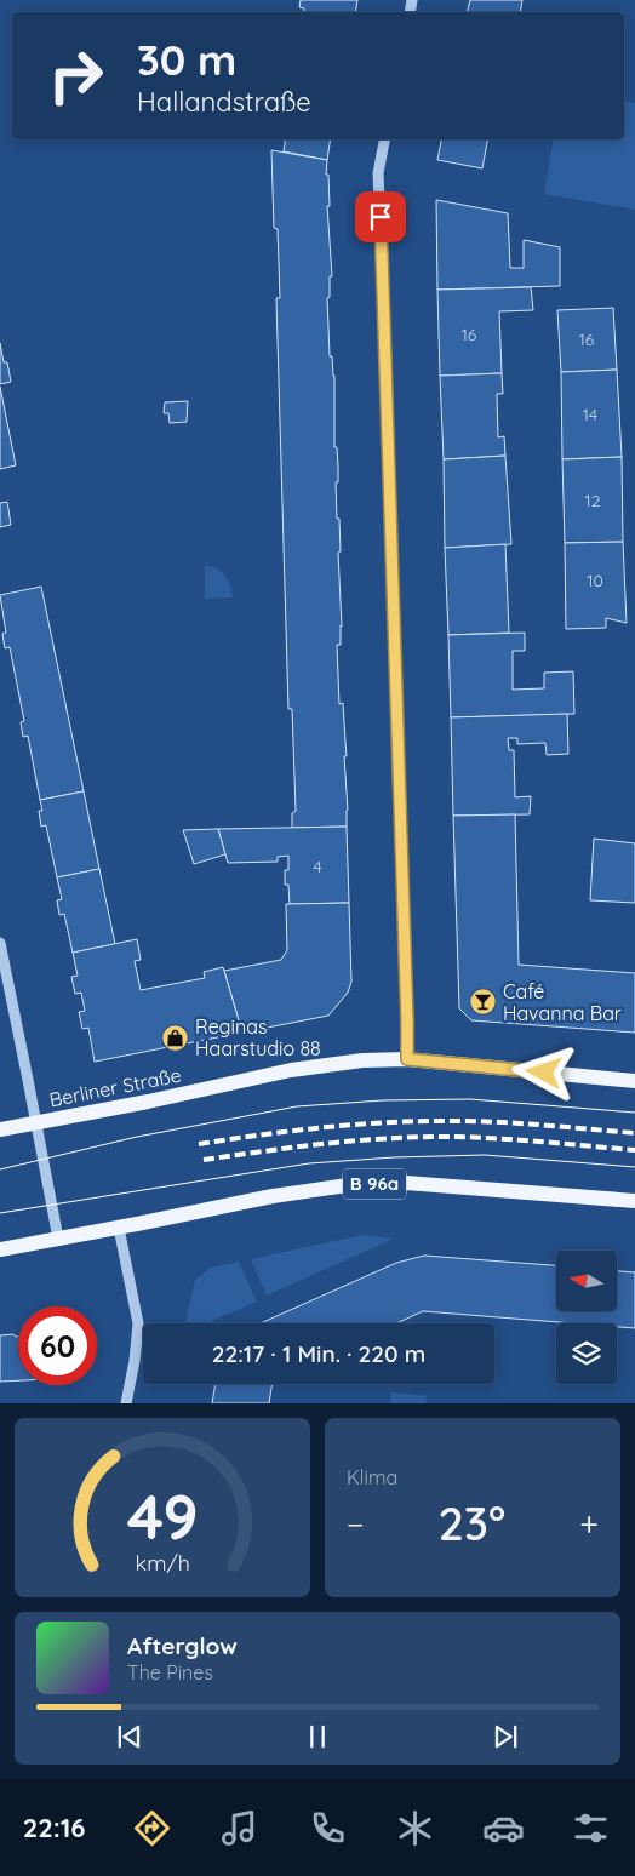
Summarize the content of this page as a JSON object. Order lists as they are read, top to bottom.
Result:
{
  "streets": {
    "main road": ["Berliner Straße", "B 96a"]
  },
  "places": {
    "bar": ["Café Havanna Bar"],
    "shop": ["Reginas Haarstudio 88"]
  },
  "house_numbers": [
    "16",
    "16",
    "14",
    "12",
    "10",
    "4"
  ],
  "north": "left",
  "page": {
    "turn": ["30 m", "Hallandstraße"],
    "limit": "60",
    "trip": "22:17 · 1 Min. · 220 m",
    "tile": "Klima",
    "heat": ["−", "23°", "+"],
    "song": ["Afterglow", "The Pines"],
    "tabs": "22:16",
    "gauge": ["49", "km/h"]
  }
}
